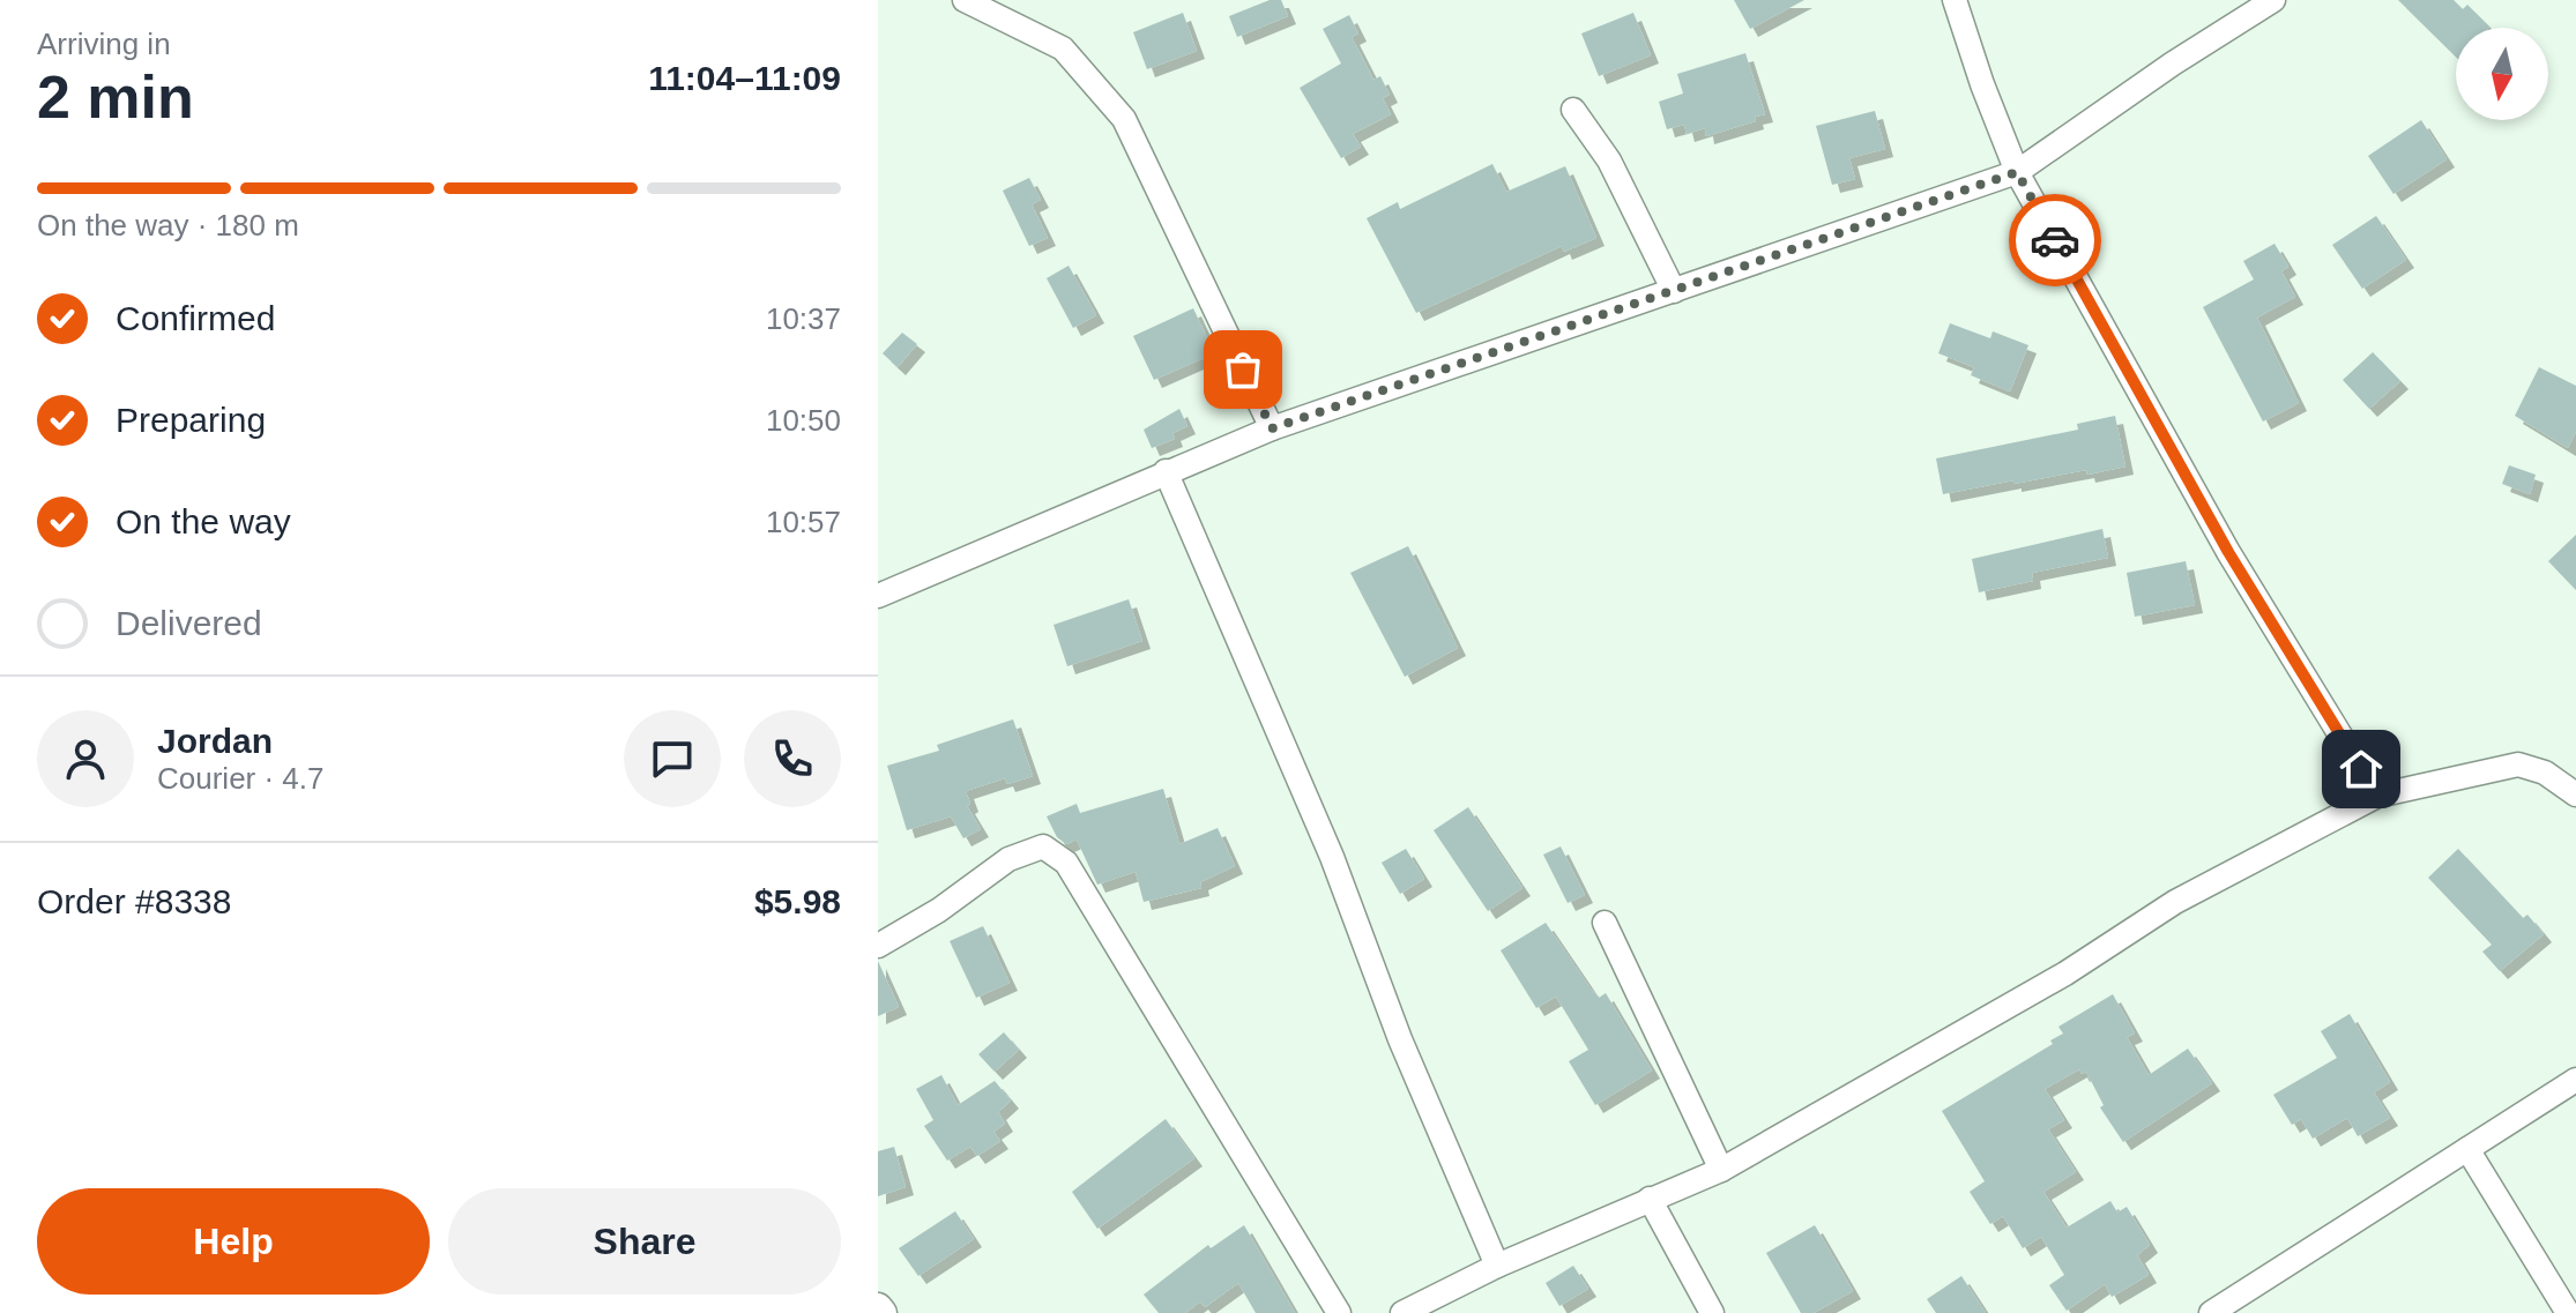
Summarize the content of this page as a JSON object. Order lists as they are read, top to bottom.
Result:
{
  "north": "bottom",
  "page": {
    "heading": ["2 min", "Arriving in", "11:04–11:09"],
    "panel": [
      "Jordan",
      "Courier · 4.7",
      "Order #8338",
      "$5.98"
    ],
    "bar": "On the way · 180 m",
    "list": [
      ["Confirmed", "10:37"],
      ["Preparing", "10:50"],
      ["On the way", "10:57"],
      "Delivered"
    ],
    "buttons": ["Help", "Share"]
  }
}
